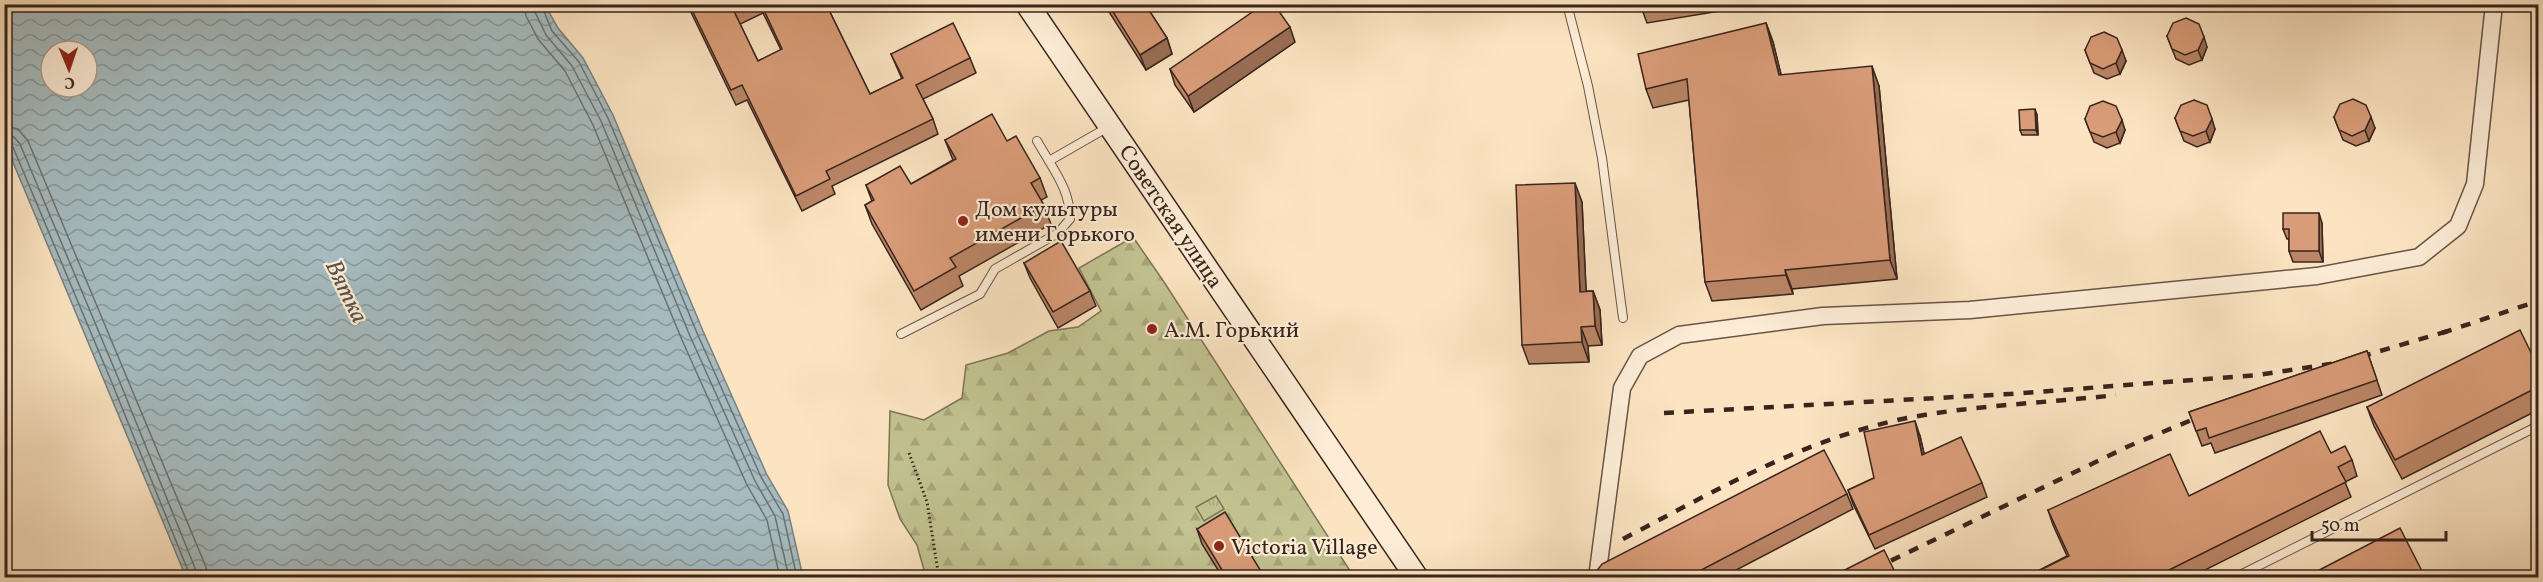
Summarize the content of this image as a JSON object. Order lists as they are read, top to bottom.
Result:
{
  "streets": {
    "main road": ["Советская улица"]
  },
  "water": ["Вятка"],
  "places": ["Дом культуры имени Горького", "А.М. Горький", "Victoria Village"],
  "scale_bar": "50 m",
  "north": "bottom"
}
